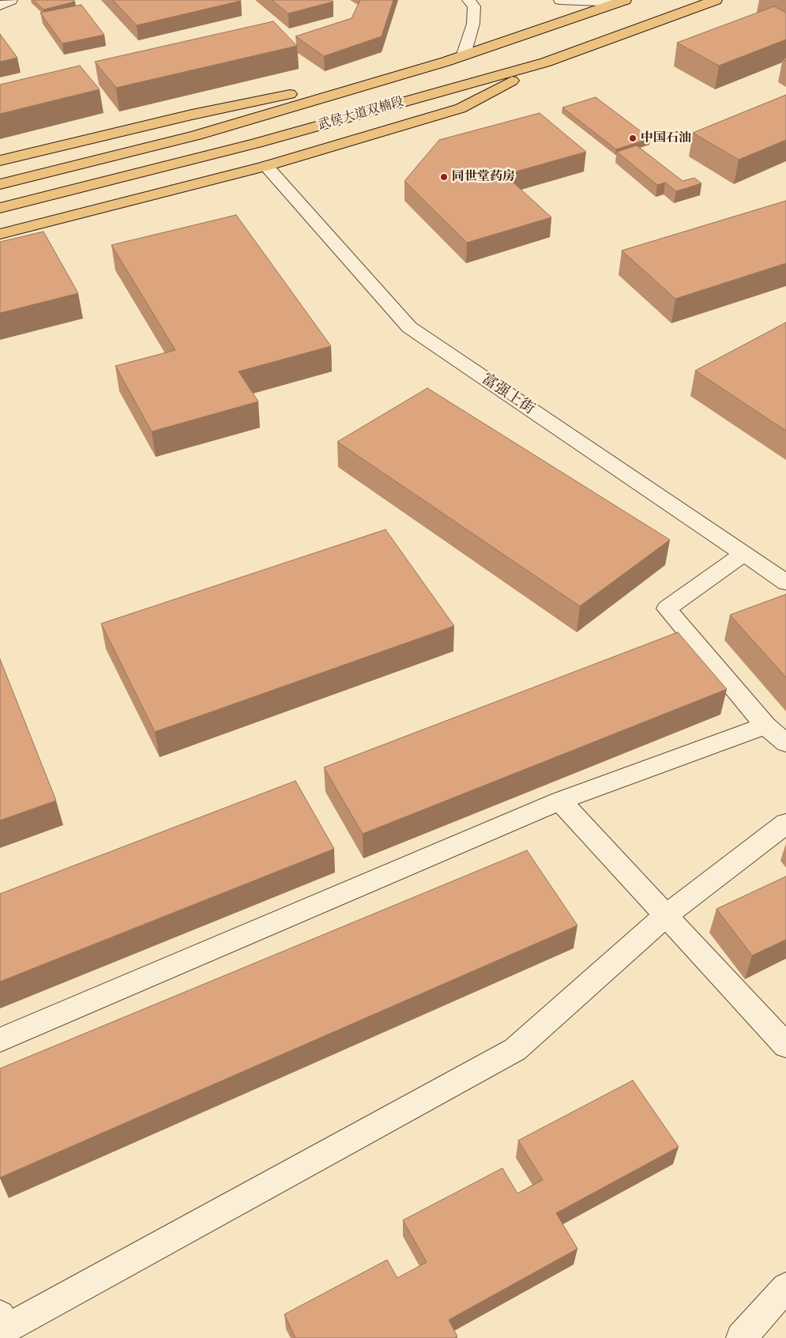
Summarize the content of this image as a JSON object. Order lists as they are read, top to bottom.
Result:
{
  "streets": {
    "main road": ["武侯大道双楠段"],
    "street": ["富强上街"]
  },
  "places": ["中国石油", "同世堂药房"]
}
